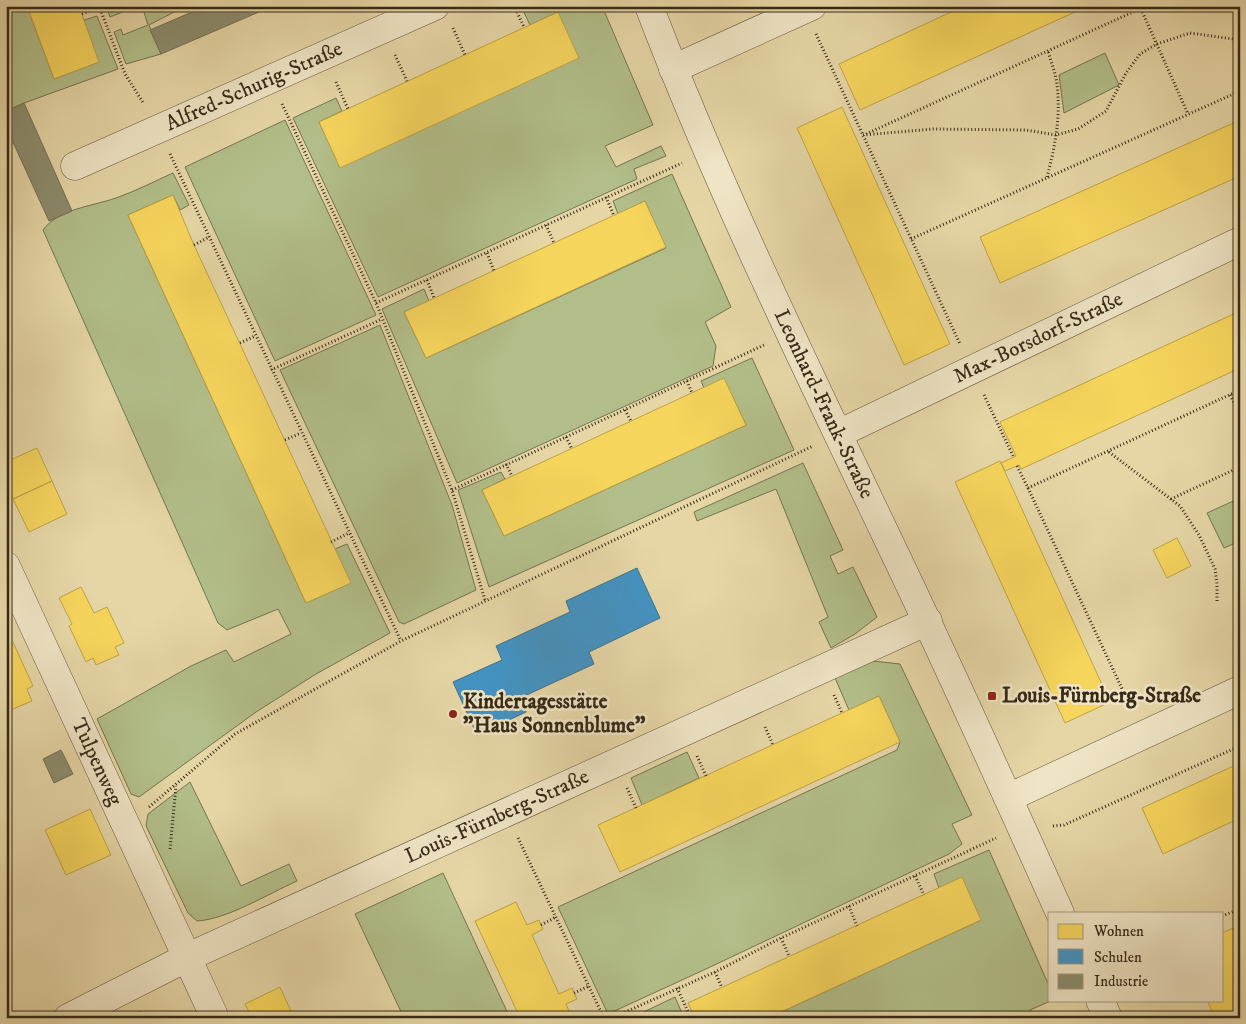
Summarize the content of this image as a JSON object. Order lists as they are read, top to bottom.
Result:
{
  "streets": {
    "street": [
      "Alfred-Schurig-Straße",
      "Max-Borsdorf-Straße",
      "Leonhard-Frank-Straße",
      "Tulpenweg",
      "Louis-Fürnberg-Straße"
    ]
  },
  "crossings": [
    ["Max-Borsdorf-Straße", "Leonhard-Frank-Straße"],
    ["Leonhard-Frank-Straße", "Louis-Fürnberg-Straße"],
    ["Tulpenweg", "Louis-Fürnberg-Straße"]
  ],
  "places": {
    "transit": ["Louis-Fürnberg-Straße"],
    "other": ["Kindertagesstätte \"Haus Sonnenblume\""]
  },
  "legend": ["Wohnen", "Schulen", "Industrie"]
}
